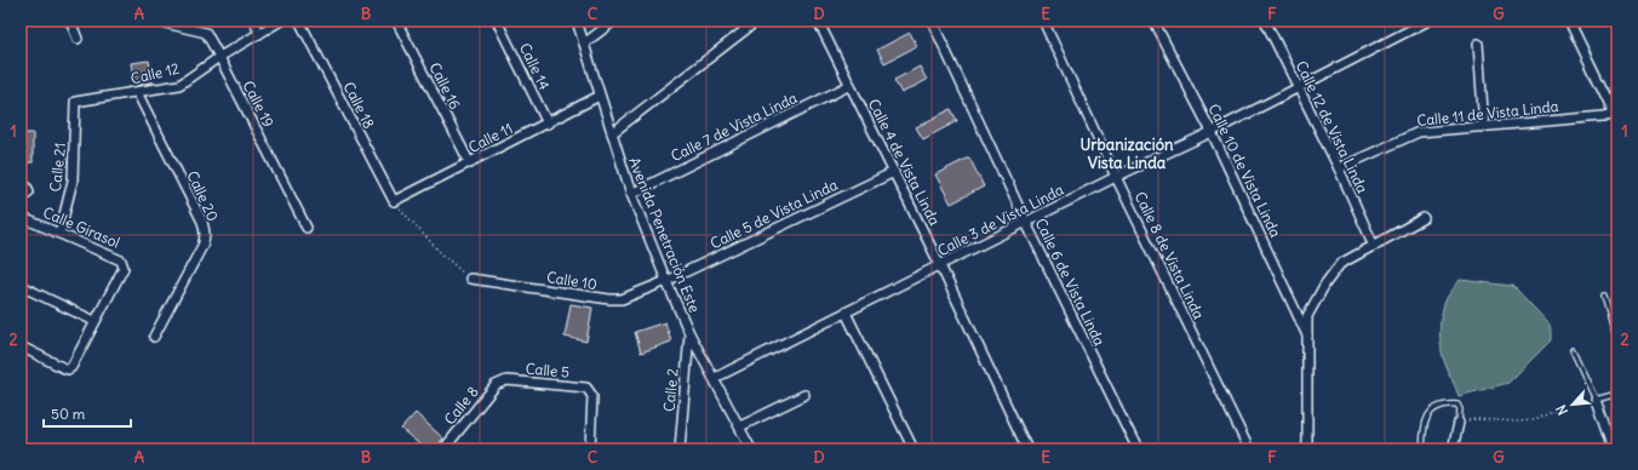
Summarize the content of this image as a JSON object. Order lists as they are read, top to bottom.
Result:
{
  "streets": {
    "street": [
      "Calle 14",
      "Calle 12",
      "Calle 16",
      "Calle 19",
      "Calle 18",
      "Calle 11 de Vista Linda",
      "Calle 7 de Vista Linda",
      "Calle 12 de Vista Linda",
      "Calle 11",
      "Calle 4 de Vista Linda",
      "Calle 21",
      "Calle 10 de Vista Linda",
      "Calle 20",
      "Calle 5 de Vista Linda",
      "Calle 3 de Vista Linda",
      "Calle Girasol",
      "Avenida Penetración Este",
      "Calle 8 de Vista Linda",
      "Calle 10",
      "Calle 6 de Vista Linda",
      "Calle 5",
      "Calle 2",
      "Calle 8"
    ]
  },
  "crossings": [
    ["Calle 14", "Calle 11"],
    ["Calle 12", "Calle 19"],
    ["Calle 12", "Calle 21"],
    ["Calle 12", "Calle 20"],
    ["Calle 16", "Calle 11"],
    ["Calle 18", "Calle 11"],
    ["Calle 11 de Vista Linda", "Calle 12 de Vista Linda"],
    ["Calle 7 de Vista Linda", "Calle 4 de Vista Linda"],
    ["Calle 7 de Vista Linda", "Avenida Penetración Este"],
    ["Calle 12 de Vista Linda", "Calle 3 de Vista Linda"],
    ["Calle 11", "Avenida Penetración Este"],
    ["Calle 4 de Vista Linda", "Calle 5 de Vista Linda"],
    ["Calle 4 de Vista Linda", "Calle 3 de Vista Linda"],
    ["Calle 21", "Calle Girasol"],
    ["Calle 10 de Vista Linda", "Calle 3 de Vista Linda"],
    ["Calle 5 de Vista Linda", "Avenida Penetración Este"],
    ["Calle 5 de Vista Linda", "Calle 10"],
    ["Calle 3 de Vista Linda", "Avenida Penetración Este"],
    ["Calle 3 de Vista Linda", "Calle 8 de Vista Linda"],
    ["Calle 3 de Vista Linda", "Calle 6 de Vista Linda"],
    ["Avenida Penetración Este", "Calle 10"],
    ["Avenida Penetración Este", "Calle 2"],
    ["Calle 5", "Calle 8"]
  ],
  "districts": ["Urbanización Vista Linda"],
  "scale_bar": "50 m",
  "north": "bottom left",
  "grid": {
    "columns": [
      "A",
      "B",
      "C",
      "D",
      "E",
      "F",
      "G"
    ],
    "rows": ["1", "2"]
  }
}
